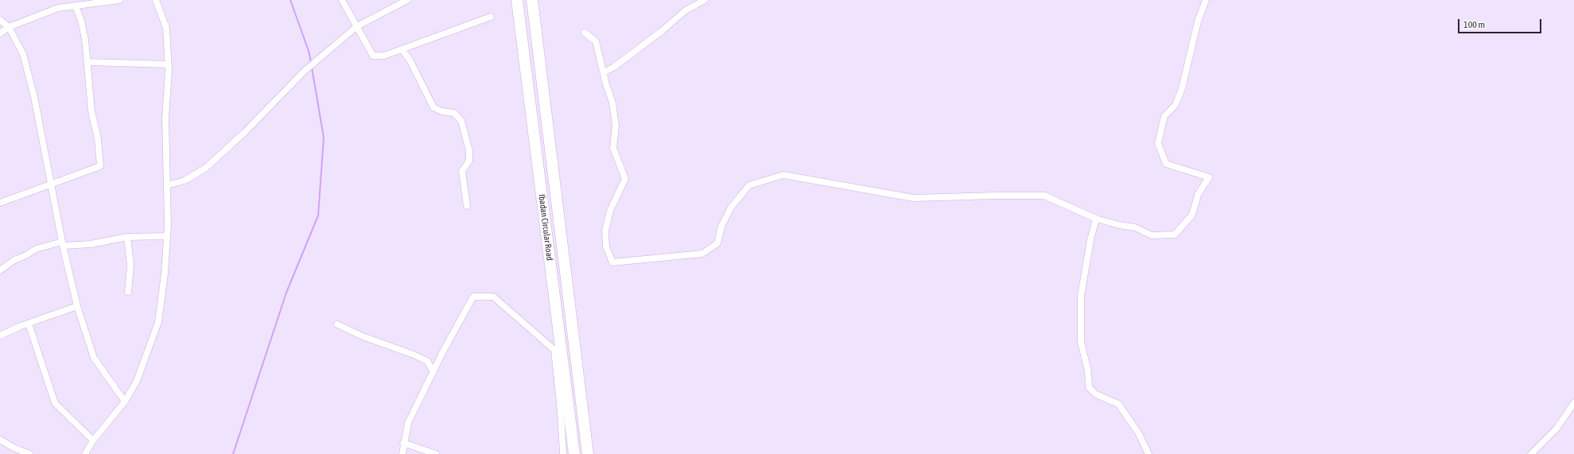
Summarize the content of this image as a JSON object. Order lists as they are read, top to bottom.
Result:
{
  "streets": {
    "highway": ["Ibadan Circular Road"]
  },
  "scale_bar": "100 m"
}
